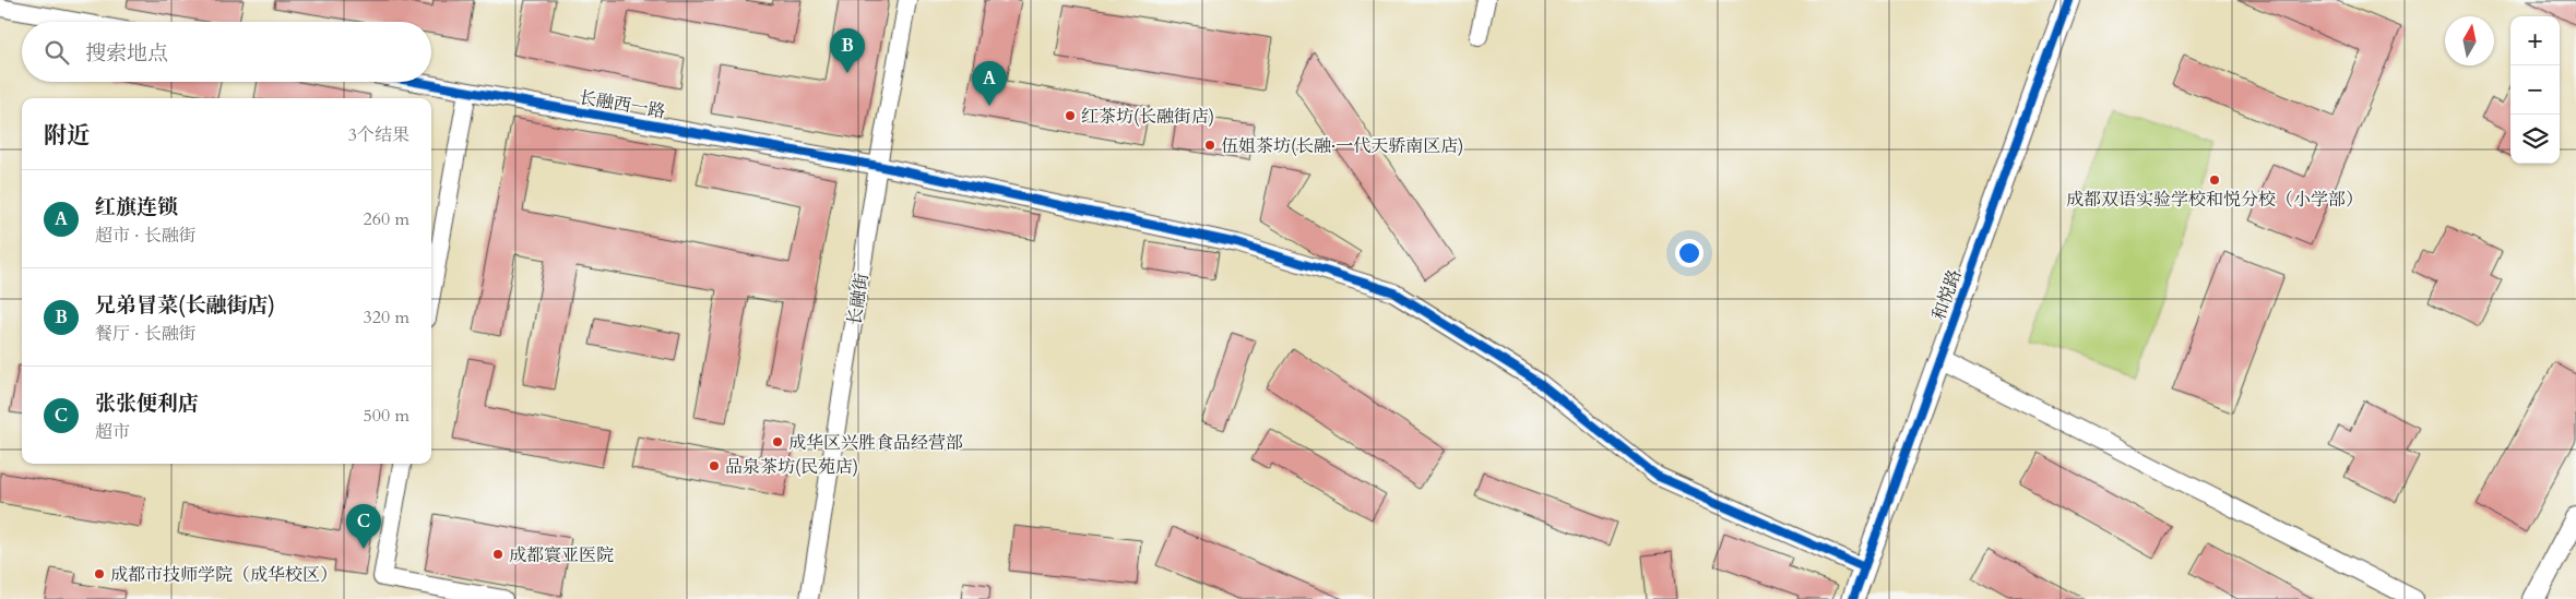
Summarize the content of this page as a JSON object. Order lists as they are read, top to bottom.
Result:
{
  "streets": {
    "street": ["长融西一路", "和悦路", "长融街"]
  },
  "crossings": [
    ["长融西一路", "和悦路"],
    ["长融西一路", "长融街"]
  ],
  "places": [
    "红茶坊(长融街店)",
    "伍姐茶坊(长融·一代天骄南区店)",
    "成都双语实验学校和悦分校（小学部）",
    "成华区兴胜食品经营部",
    "品泉茶坊(民苑店)",
    "成都寰亚医院",
    "成都市技师学院（成华校区）"
  ],
  "north": "top",
  "page": {
    "map_buttons": ["+", "−"],
    "search": "搜索地点",
    "pins": ["B", "A", "C"],
    "heading": ["附近", "3个结果"],
    "list": [
      {
        "mark": "A",
        "name": "红旗连锁",
        "note": "超市 · 长融街",
        "value": "260 m"
      },
      {
        "mark": "B",
        "name": "兄弟冒菜(长融街店)",
        "note": "餐厅 · 长融街",
        "value": "320 m"
      },
      {
        "mark": "C",
        "name": "张张便利店",
        "note": "超市",
        "value": "500 m"
      }
    ]
  }
}
